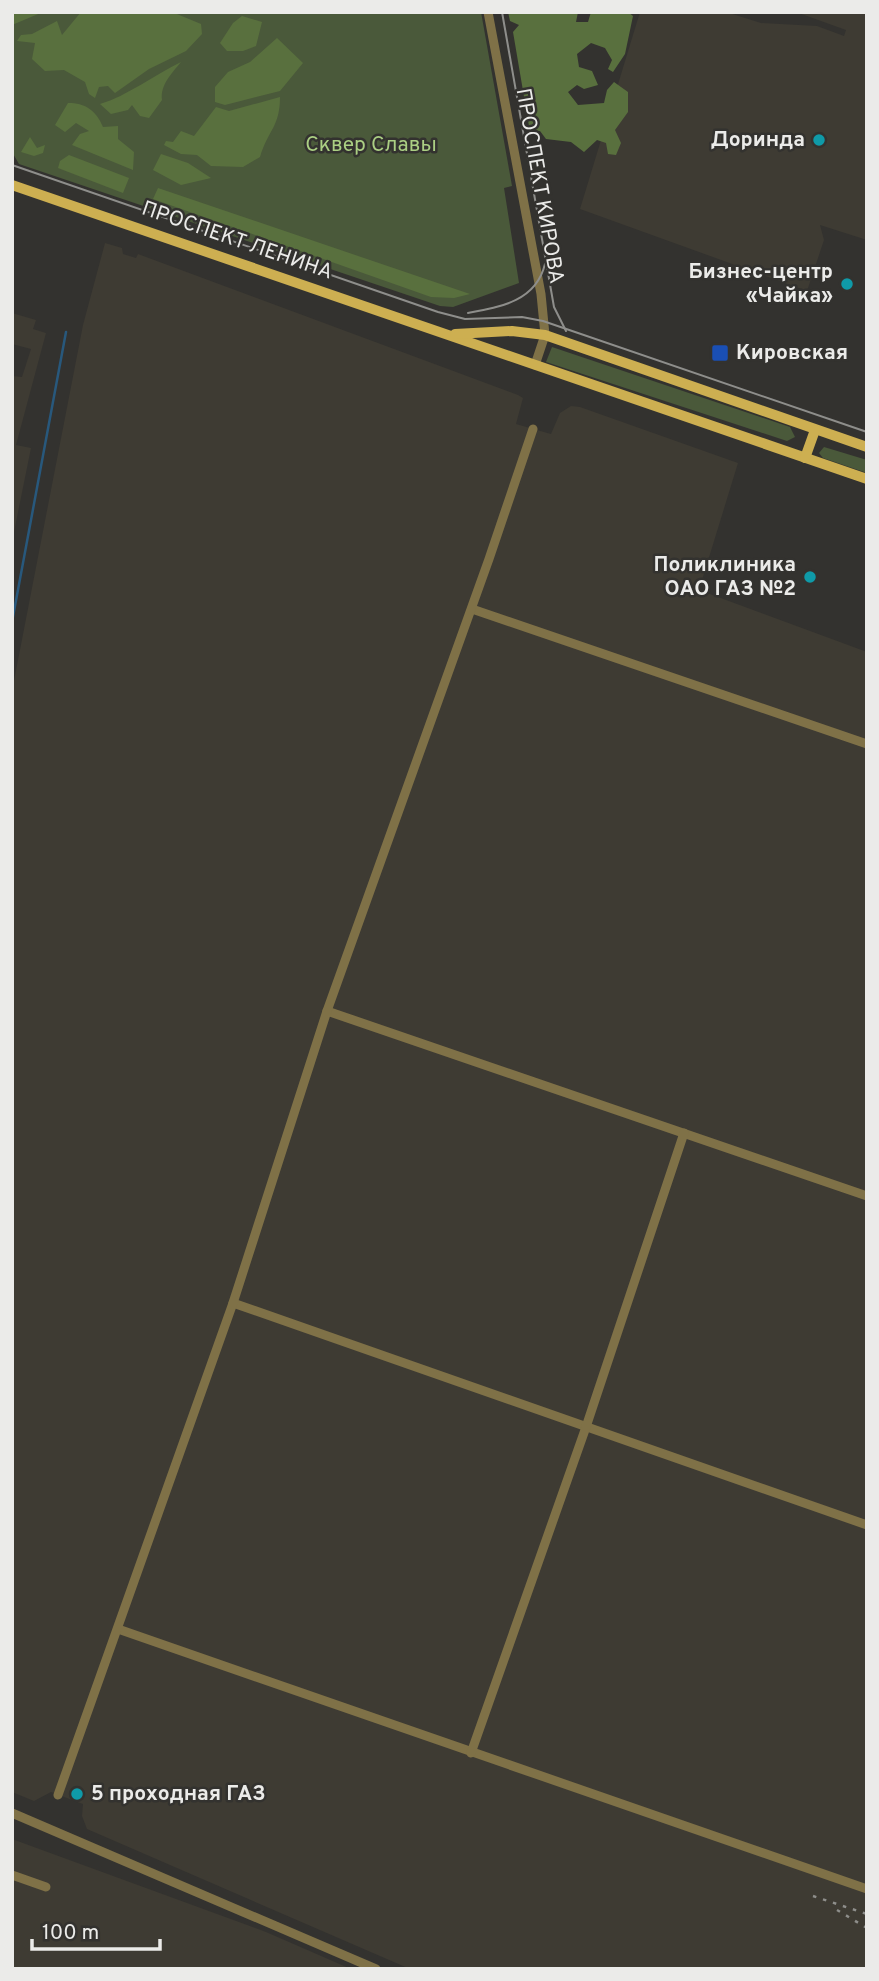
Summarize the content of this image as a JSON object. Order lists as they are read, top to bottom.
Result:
{
  "streets": {
    "main road": ["ПРОСПЕКТ ЛЕНИНА"],
    "street": ["ПРОСПЕКТ КИРОВА"]
  },
  "crossings": [
    ["ПРОСПЕКТ КИРОВА", "ПРОСПЕКТ ЛЕНИНА"]
  ],
  "parks": ["Сквер Славы"],
  "places": {
    "other": [
      "Доринда",
      "Бизнес-центр «Чайка»",
      "Поликлиника ОАО ГАЗ №2",
      "5 проходная ГАЗ"
    ],
    "transit": ["Кировская"]
  },
  "scale_bar": "100 m"
}
